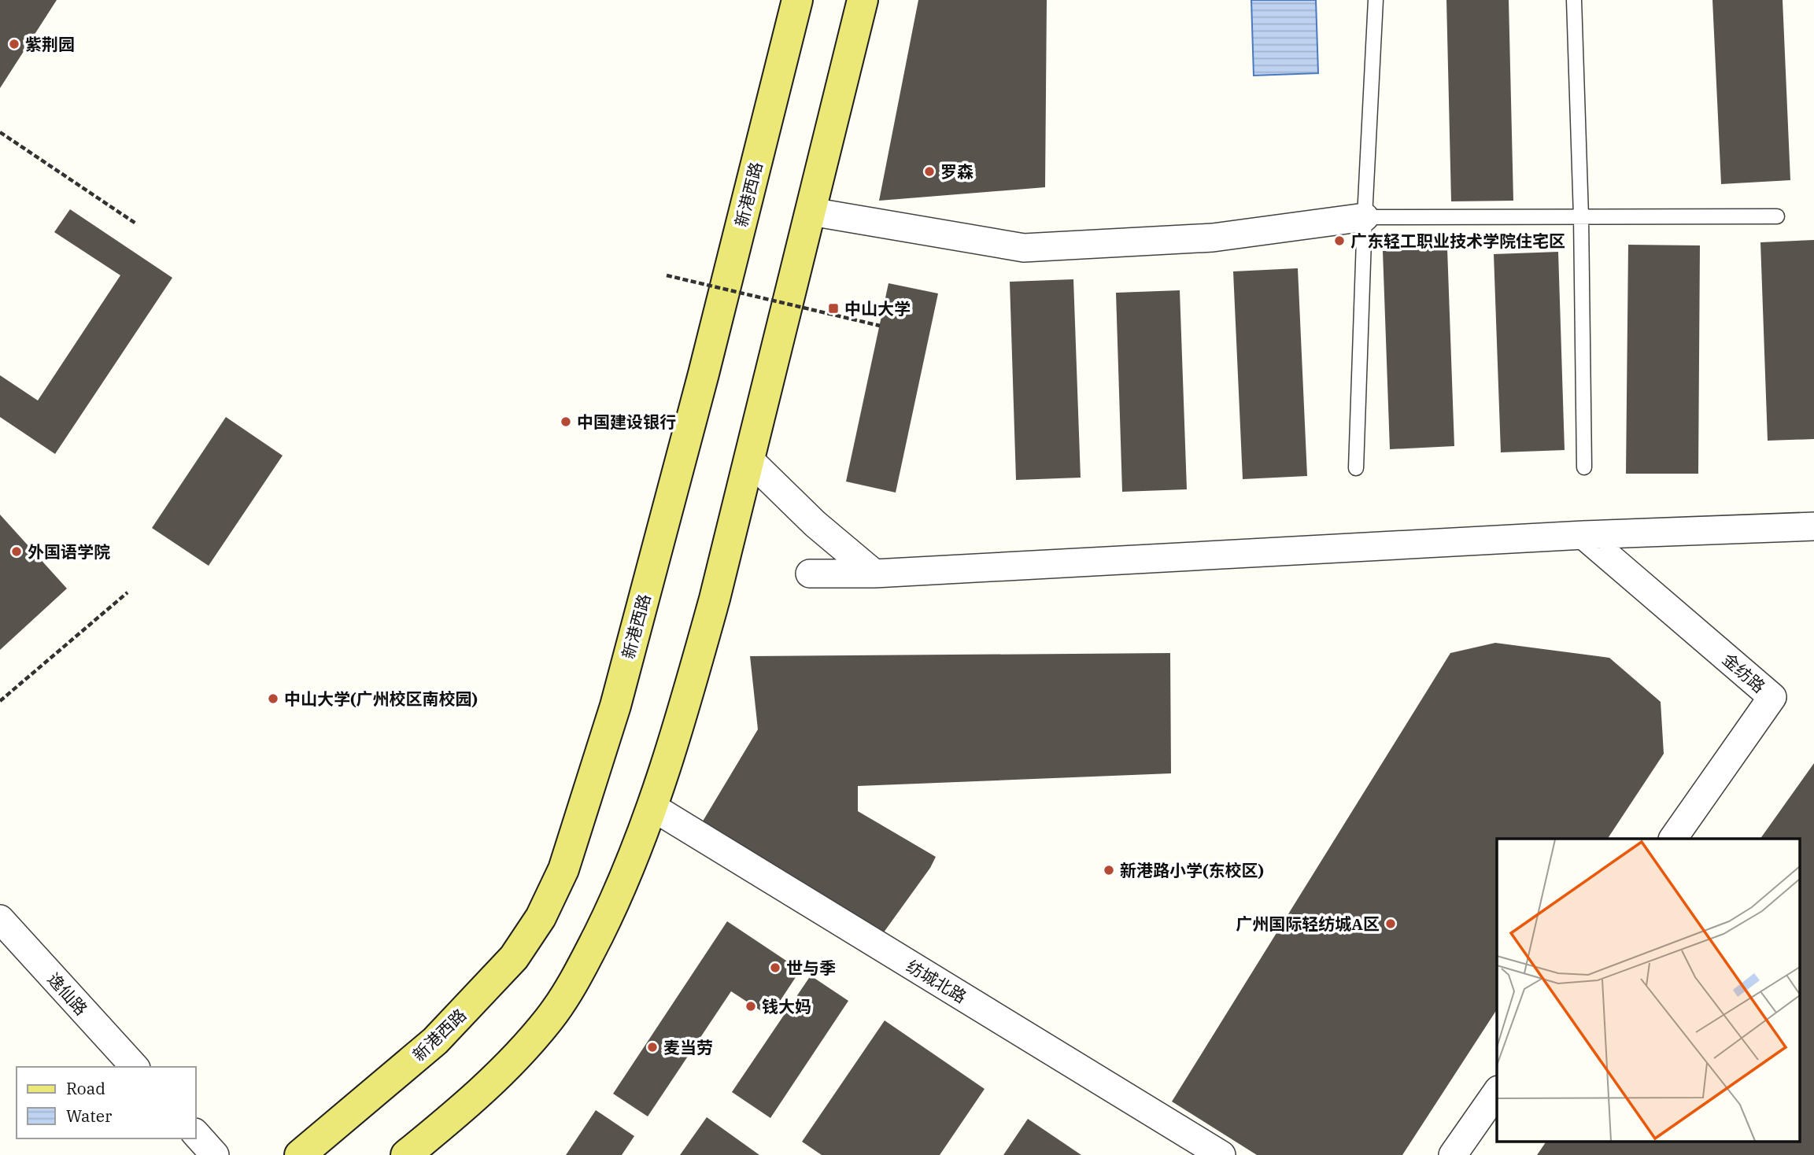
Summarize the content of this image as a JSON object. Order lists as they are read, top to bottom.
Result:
{
  "streets": {
    "main road": ["新港西路"],
    "street": ["金纺路", "纺城北路", "逸仙路"]
  },
  "places": {
    "other": [
      "紫荆园",
      "罗森",
      "广东轻工职业技术学院住宅区",
      "中国建设银行",
      "外国语学院",
      "中山大学(广州校区南校园)",
      "新港路小学(东校区)",
      "广州国际轻纺城A区",
      "世与季",
      "钱大妈",
      "麦当劳"
    ],
    "transit": ["中山大学"]
  },
  "legend": ["Road", "Water"]
}
